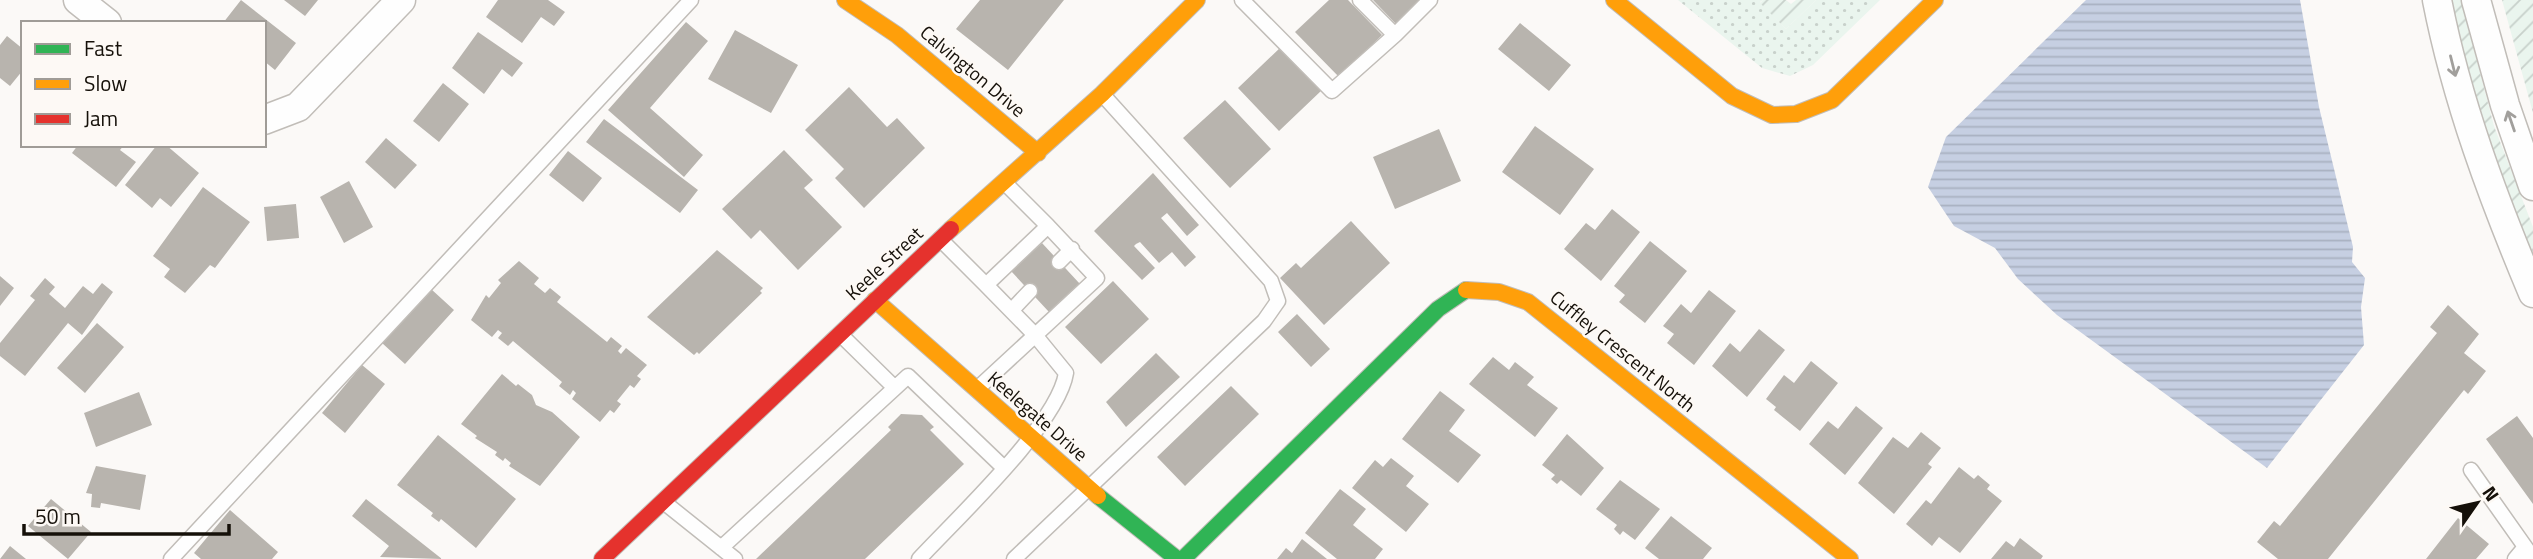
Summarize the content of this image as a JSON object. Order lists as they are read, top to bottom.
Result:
{
  "streets": {
    "street": [
      "Calvington Drive",
      "Keele Street",
      "Cuffley Crescent North",
      "Keelegate Drive"
    ]
  },
  "crossings": [
    ["Calvington Drive", "Keele Street"],
    ["Keele Street", "Keelegate Drive"]
  ],
  "legend": ["Fast", "Slow", "Jam"],
  "scale_bar": "50 m",
  "north": "top right"
}
